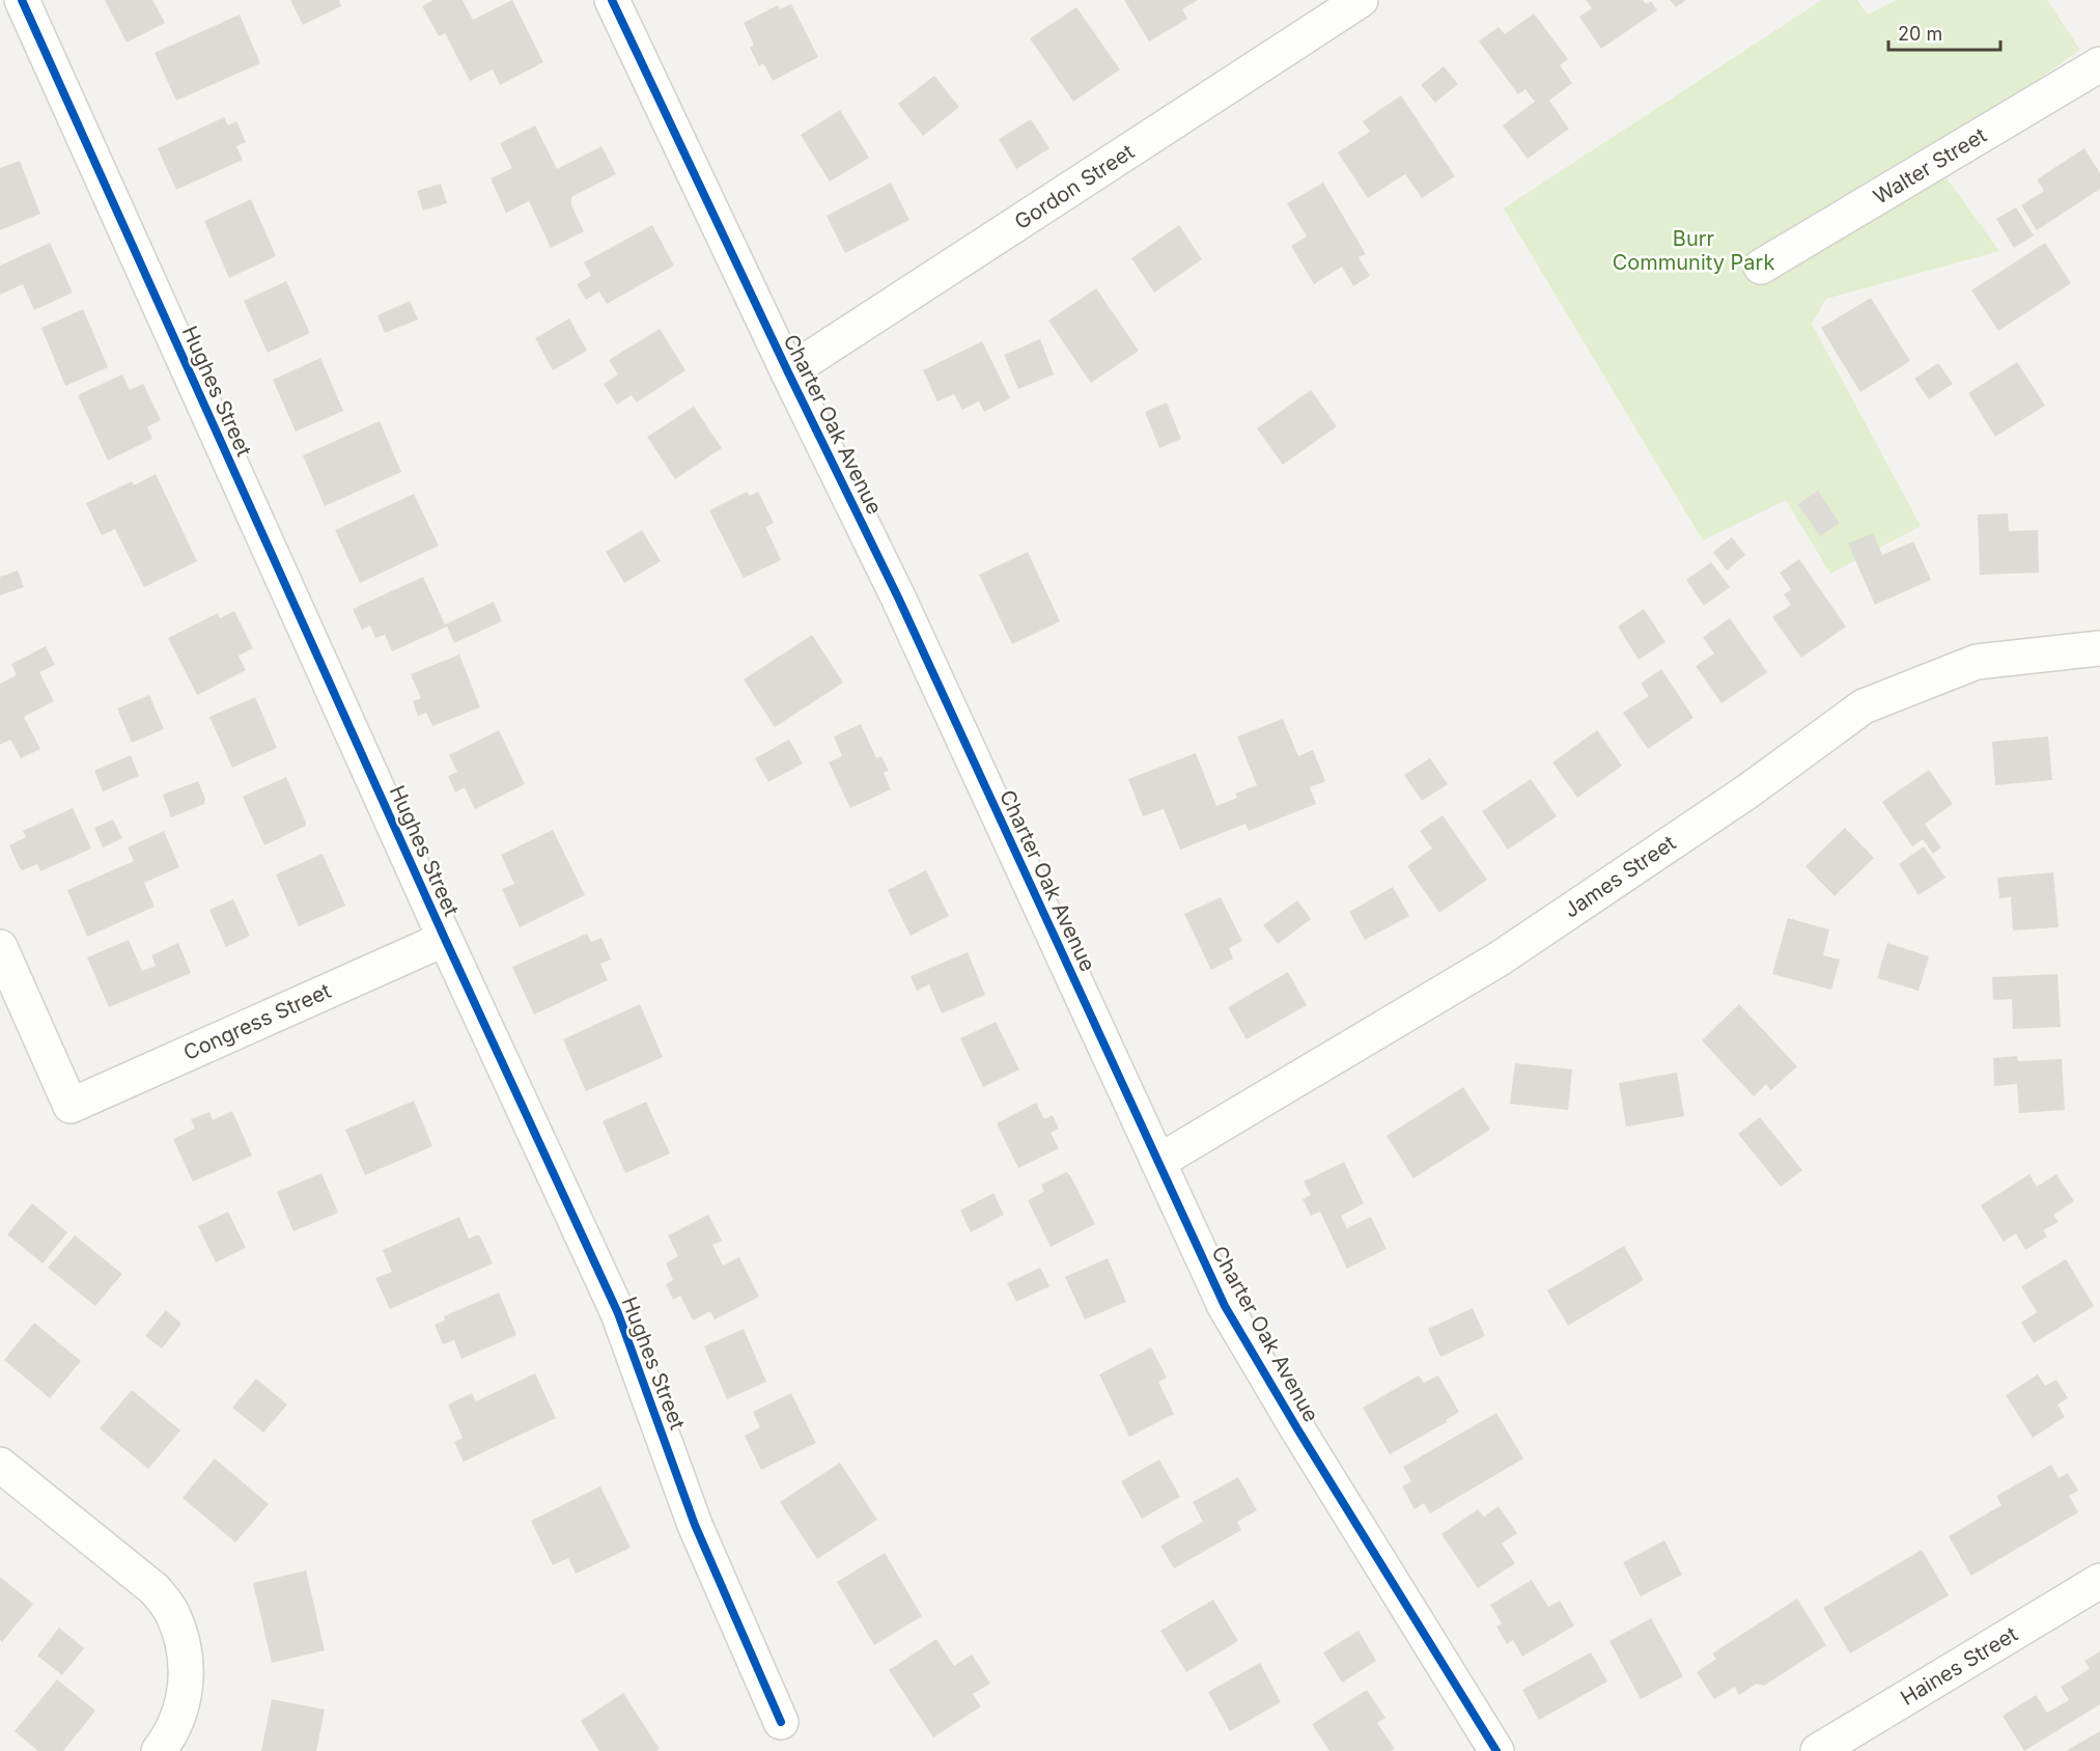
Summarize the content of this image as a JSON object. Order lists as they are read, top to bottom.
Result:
{
  "streets": {
    "street": [
      "Walter Street",
      "Gordon Street",
      "Hughes Street",
      "Charter Oak Avenue",
      "James Street",
      "Congress Street",
      "Haines Street"
    ]
  },
  "crossings": [
    ["Gordon Street", "Charter Oak Avenue"],
    ["Hughes Street", "Congress Street"],
    ["Charter Oak Avenue", "James Street"]
  ],
  "parks": ["Burr Community Park"],
  "scale_bar": "20 m"
}
